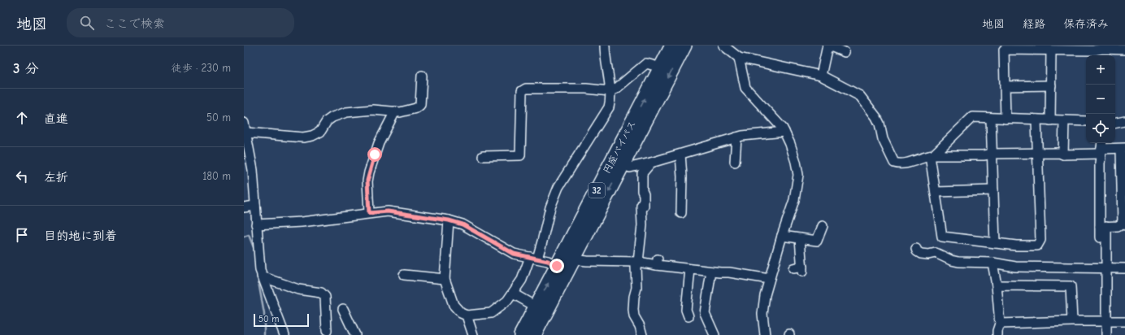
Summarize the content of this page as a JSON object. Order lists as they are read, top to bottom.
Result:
{
  "streets": {
    "highway": ["円座バイパス", "32"]
  },
  "scale_bar": "50 m",
  "page": {
    "header": "地図",
    "search": "ここで検索",
    "nav": ["地図", "経路", "保存済み"],
    "heading": ["3 分", "徒歩 · 230 m"],
    "map_buttons": ["+", "−"],
    "list": [
      ["直進", "50 m"],
      ["左折", "180 m"],
      "目的地に到着"
    ],
    "scale": "50 m"
  }
}
